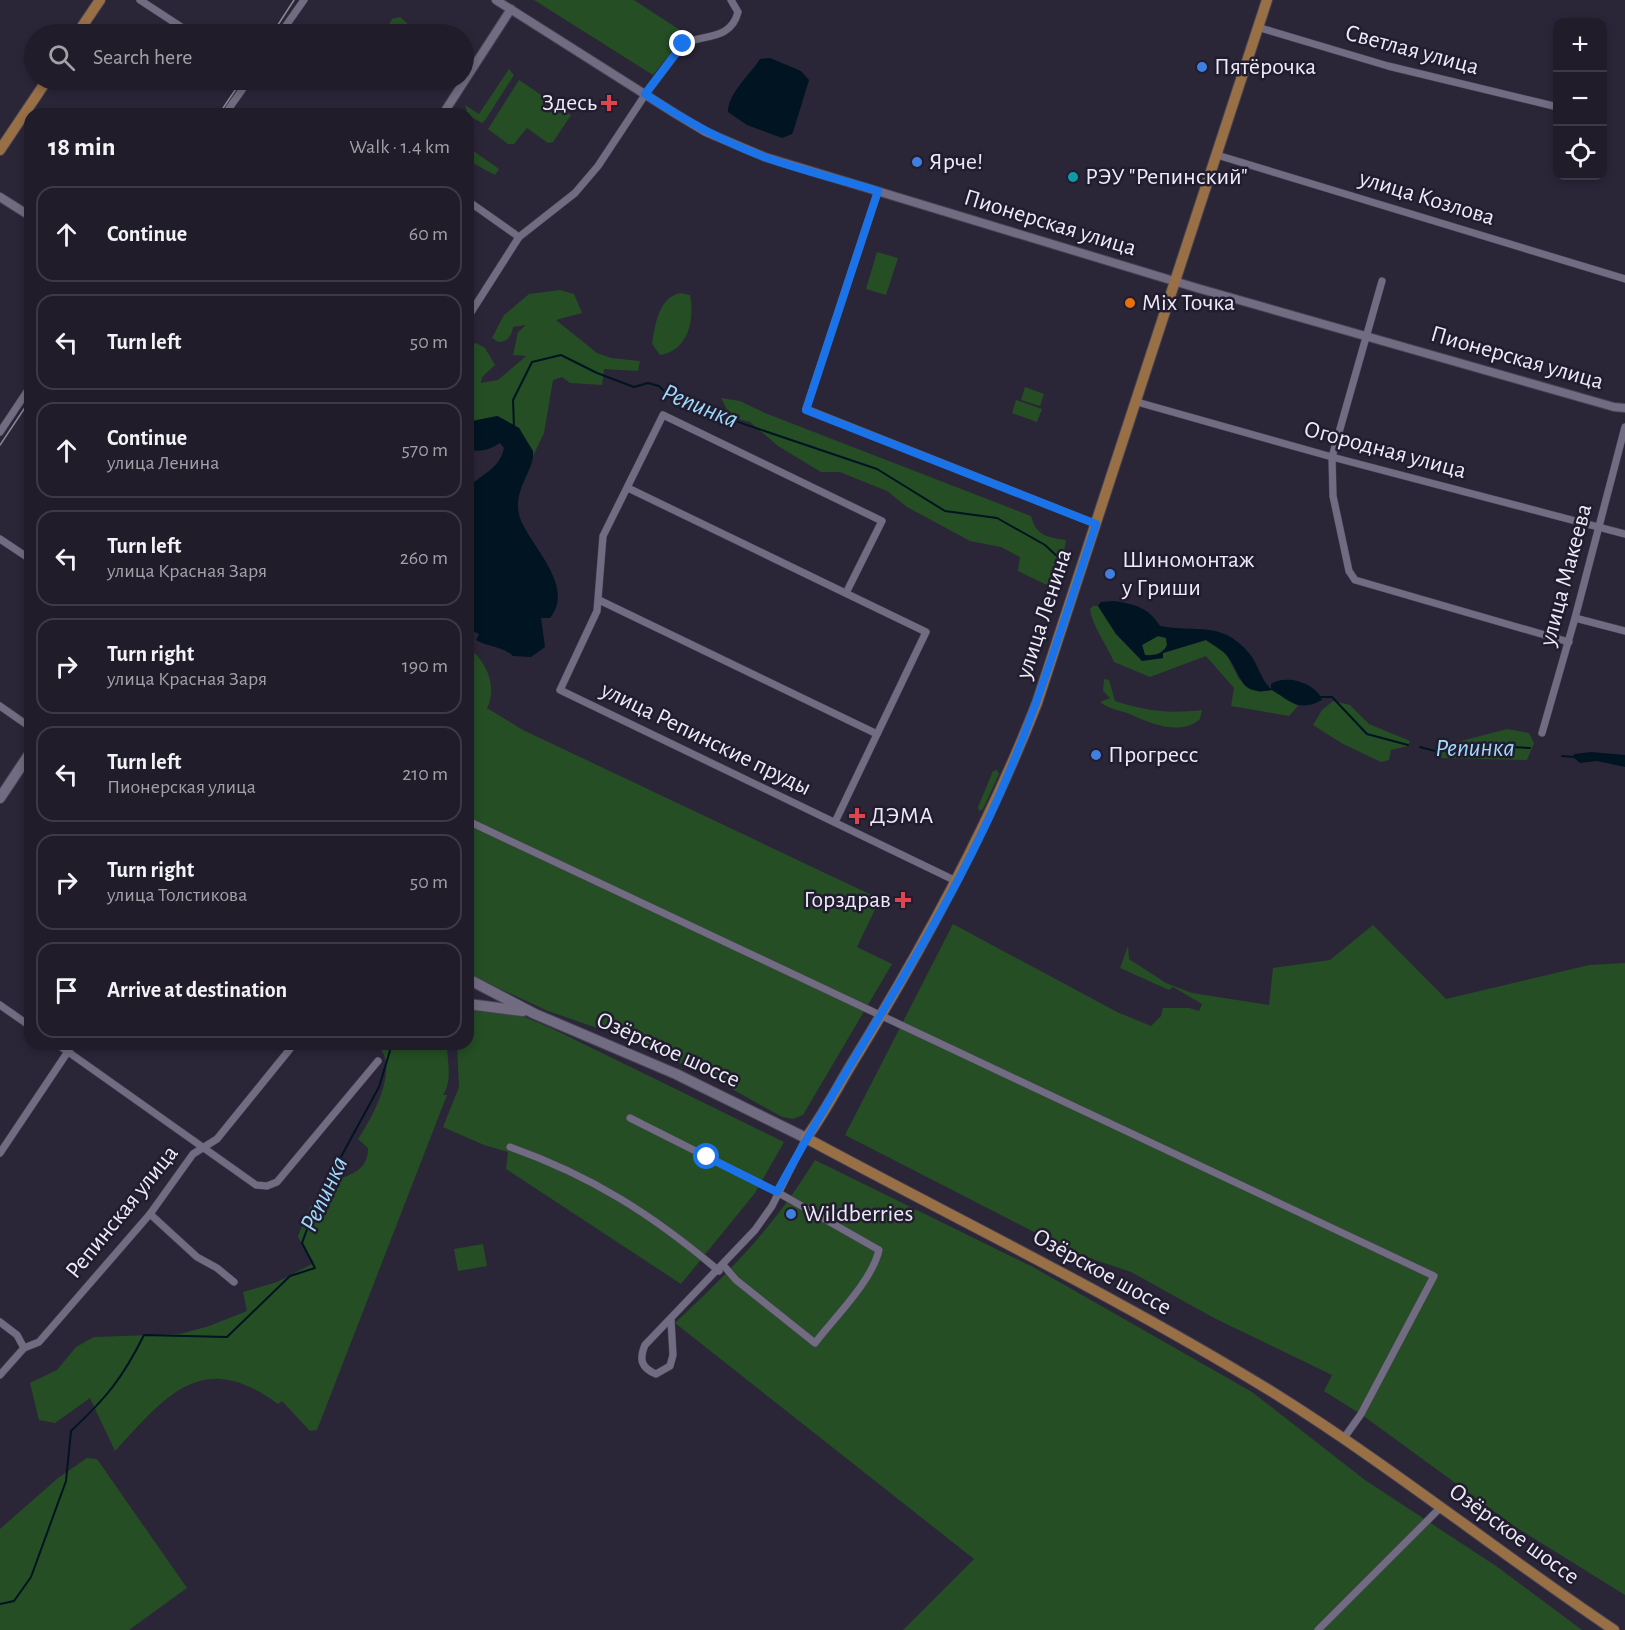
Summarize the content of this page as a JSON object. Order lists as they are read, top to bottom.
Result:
{
  "streets": {
    "main road": ["улица Ленина", "Озёрское шоссе"],
    "street": [
      "Светлая улица",
      "улица Козлова",
      "Пионерская улица",
      "Огородная улица",
      "улица Макеева",
      "улица Репинские пруды",
      "Репинская улица"
    ]
  },
  "crossings": [
    ["Светлая улица", "улица Ленина"],
    ["улица Козлова", "улица Ленина"],
    ["Пионерская улица", "улица Ленина"],
    ["Огородная улица", "улица Макеева"],
    ["Огородная улица", "улица Ленина"],
    ["улица Ленина", "Озёрское шоссе"]
  ],
  "water": ["Репинка"],
  "places": {
    "other": [
      "Пятёрочка",
      "Ярче!",
      "РЭУ \"Репинский\"",
      "Mix Точка",
      "Шиномонтаж у Гриши",
      "Прогресс",
      "Wildberries"
    ],
    "health": ["Здесь", "ДЭМА", "Горздрав"]
  },
  "page": {
    "map_buttons": ["+", "−"],
    "search": "Search here",
    "heading": ["18 min", "Walk · 1.4 km"],
    "list": [
      ["Continue", "60 m"],
      ["Turn left", "50 m"],
      ["Continue", "улица Ленина", "570 m"],
      ["Turn left", "улица Красная Заря", "260 m"],
      ["Turn right", "улица Красная Заря", "190 m"],
      ["Turn left", "Пионерская улица", "210 m"],
      ["Turn right", "улица Толстикова", "50 m"],
      "Arrive at destination"
    ]
  }
}
